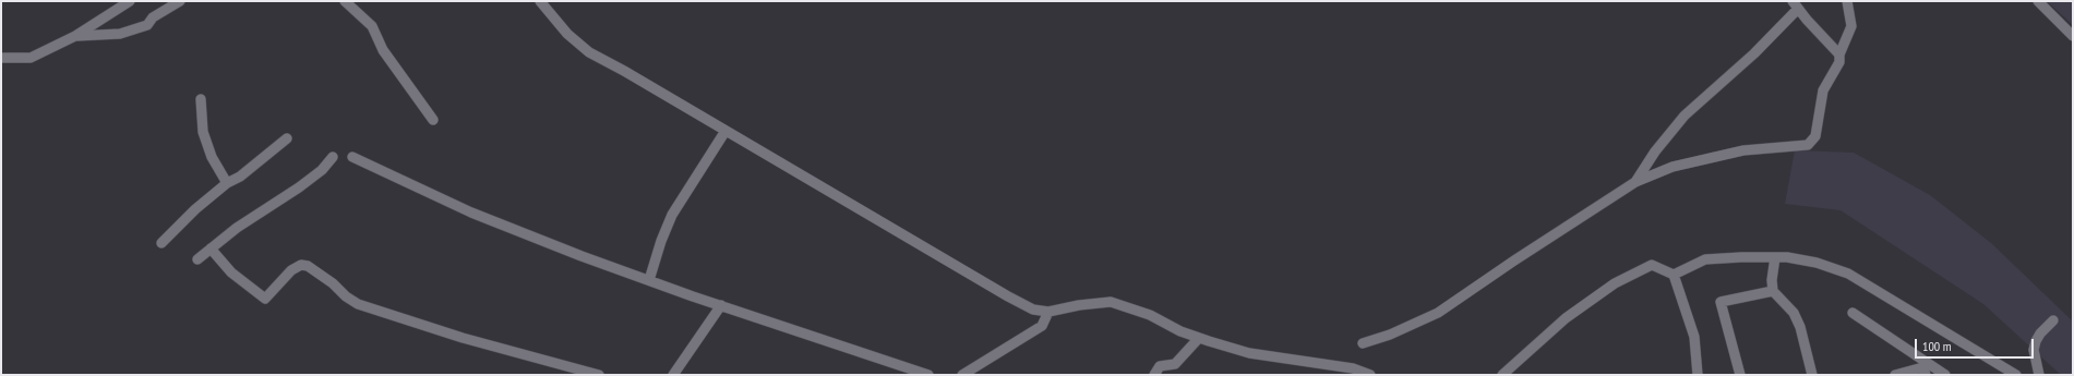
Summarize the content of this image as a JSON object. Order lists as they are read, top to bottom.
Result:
{
  "scale_bar": "100 m"
}
